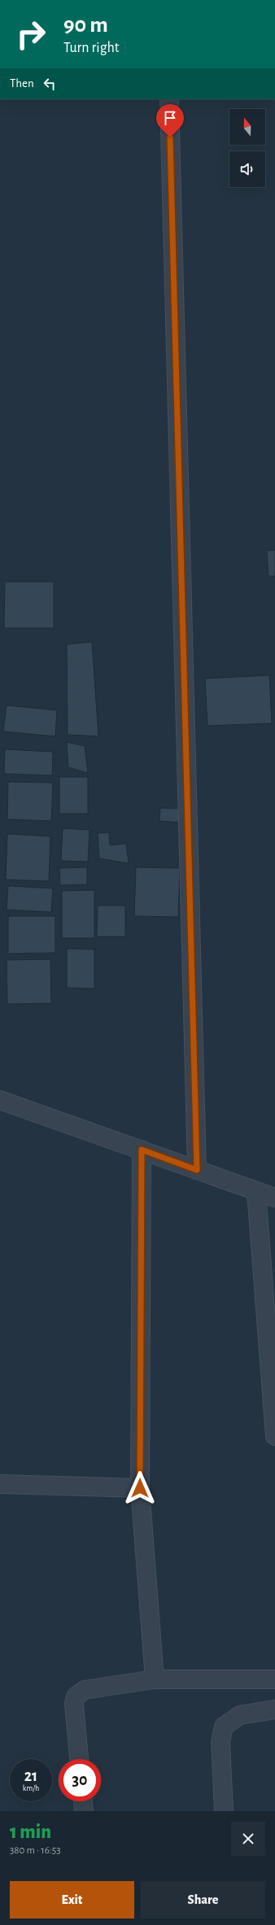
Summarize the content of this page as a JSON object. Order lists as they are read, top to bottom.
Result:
{
  "north": "top",
  "page": {
    "turn": ["90 m", "Turn right"],
    "then": "Then",
    "speed": "21 km/h",
    "limit": "30",
    "heading": ["1 min", "380 m · 16:53"],
    "buttons": ["Exit", "Share"]
  }
}
